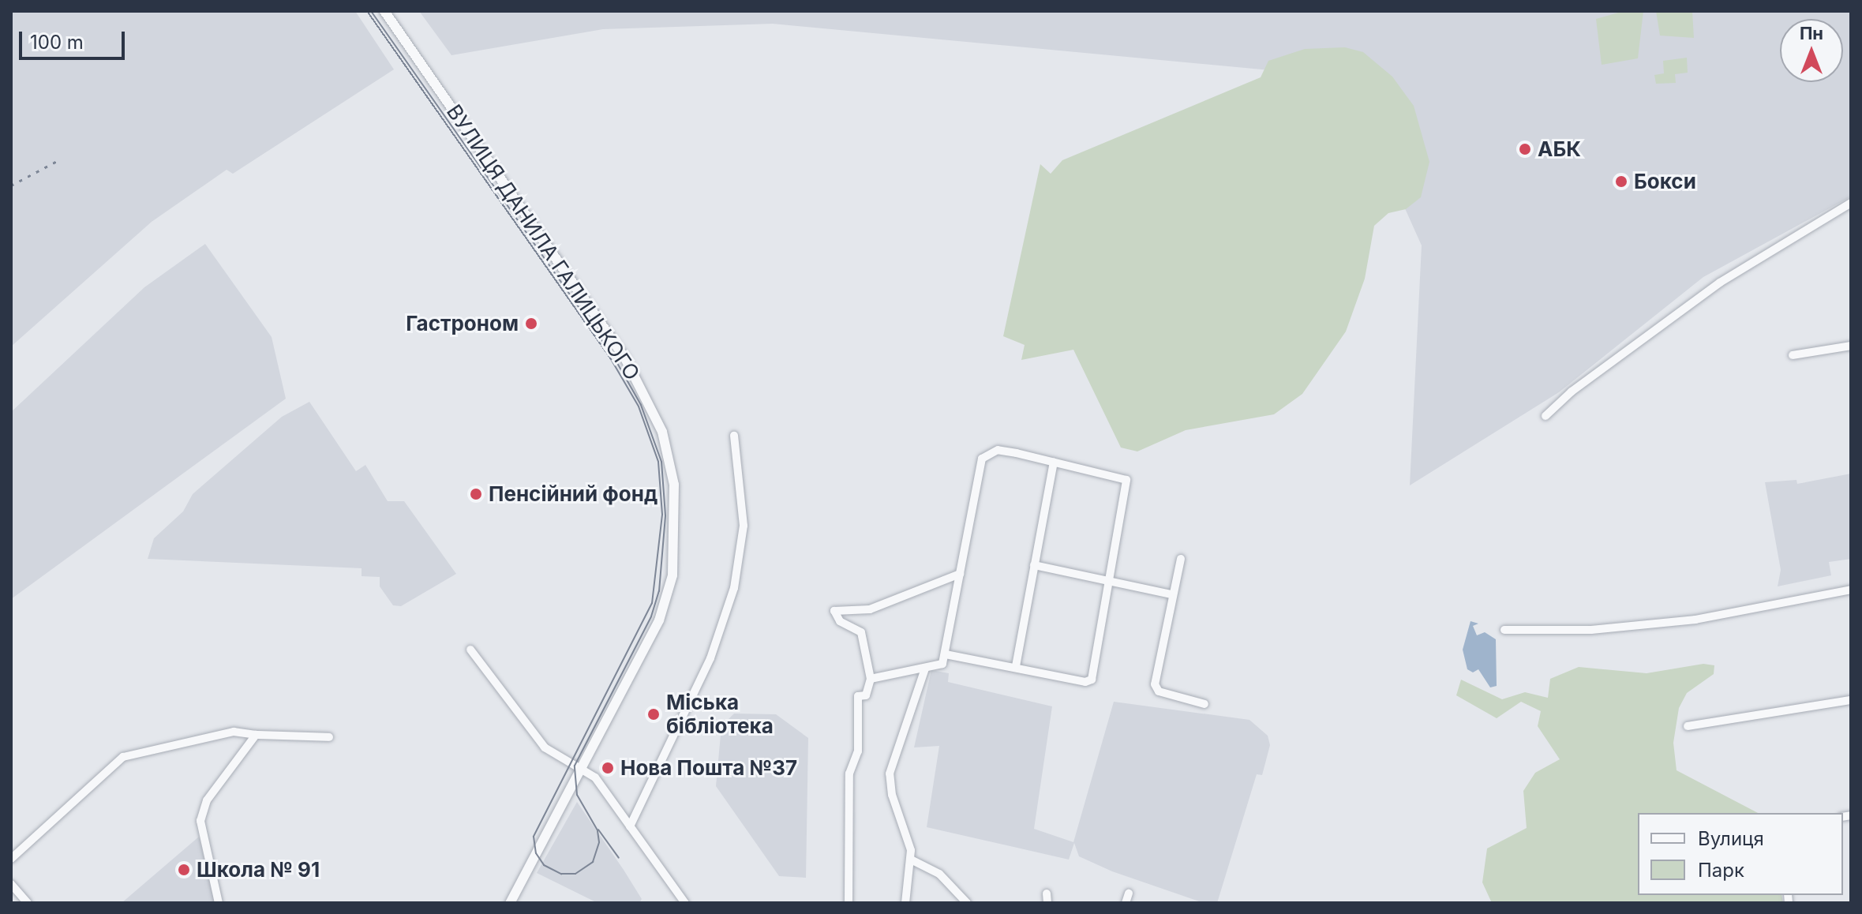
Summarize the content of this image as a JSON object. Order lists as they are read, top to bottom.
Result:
{
  "streets": {
    "street": ["ВУЛИЦЯ ДАНИЛА ГАЛИЦЬКОГО"]
  },
  "places": [
    "АБК",
    "Бокси",
    "Гастроном",
    "Пенсійний фонд",
    "Міська бібліотека",
    "Нова Пошта №37",
    "Школа № 91"
  ],
  "legend": ["Вулиця", "Парк"],
  "scale_bar": "100 m",
  "north": "top"
}
